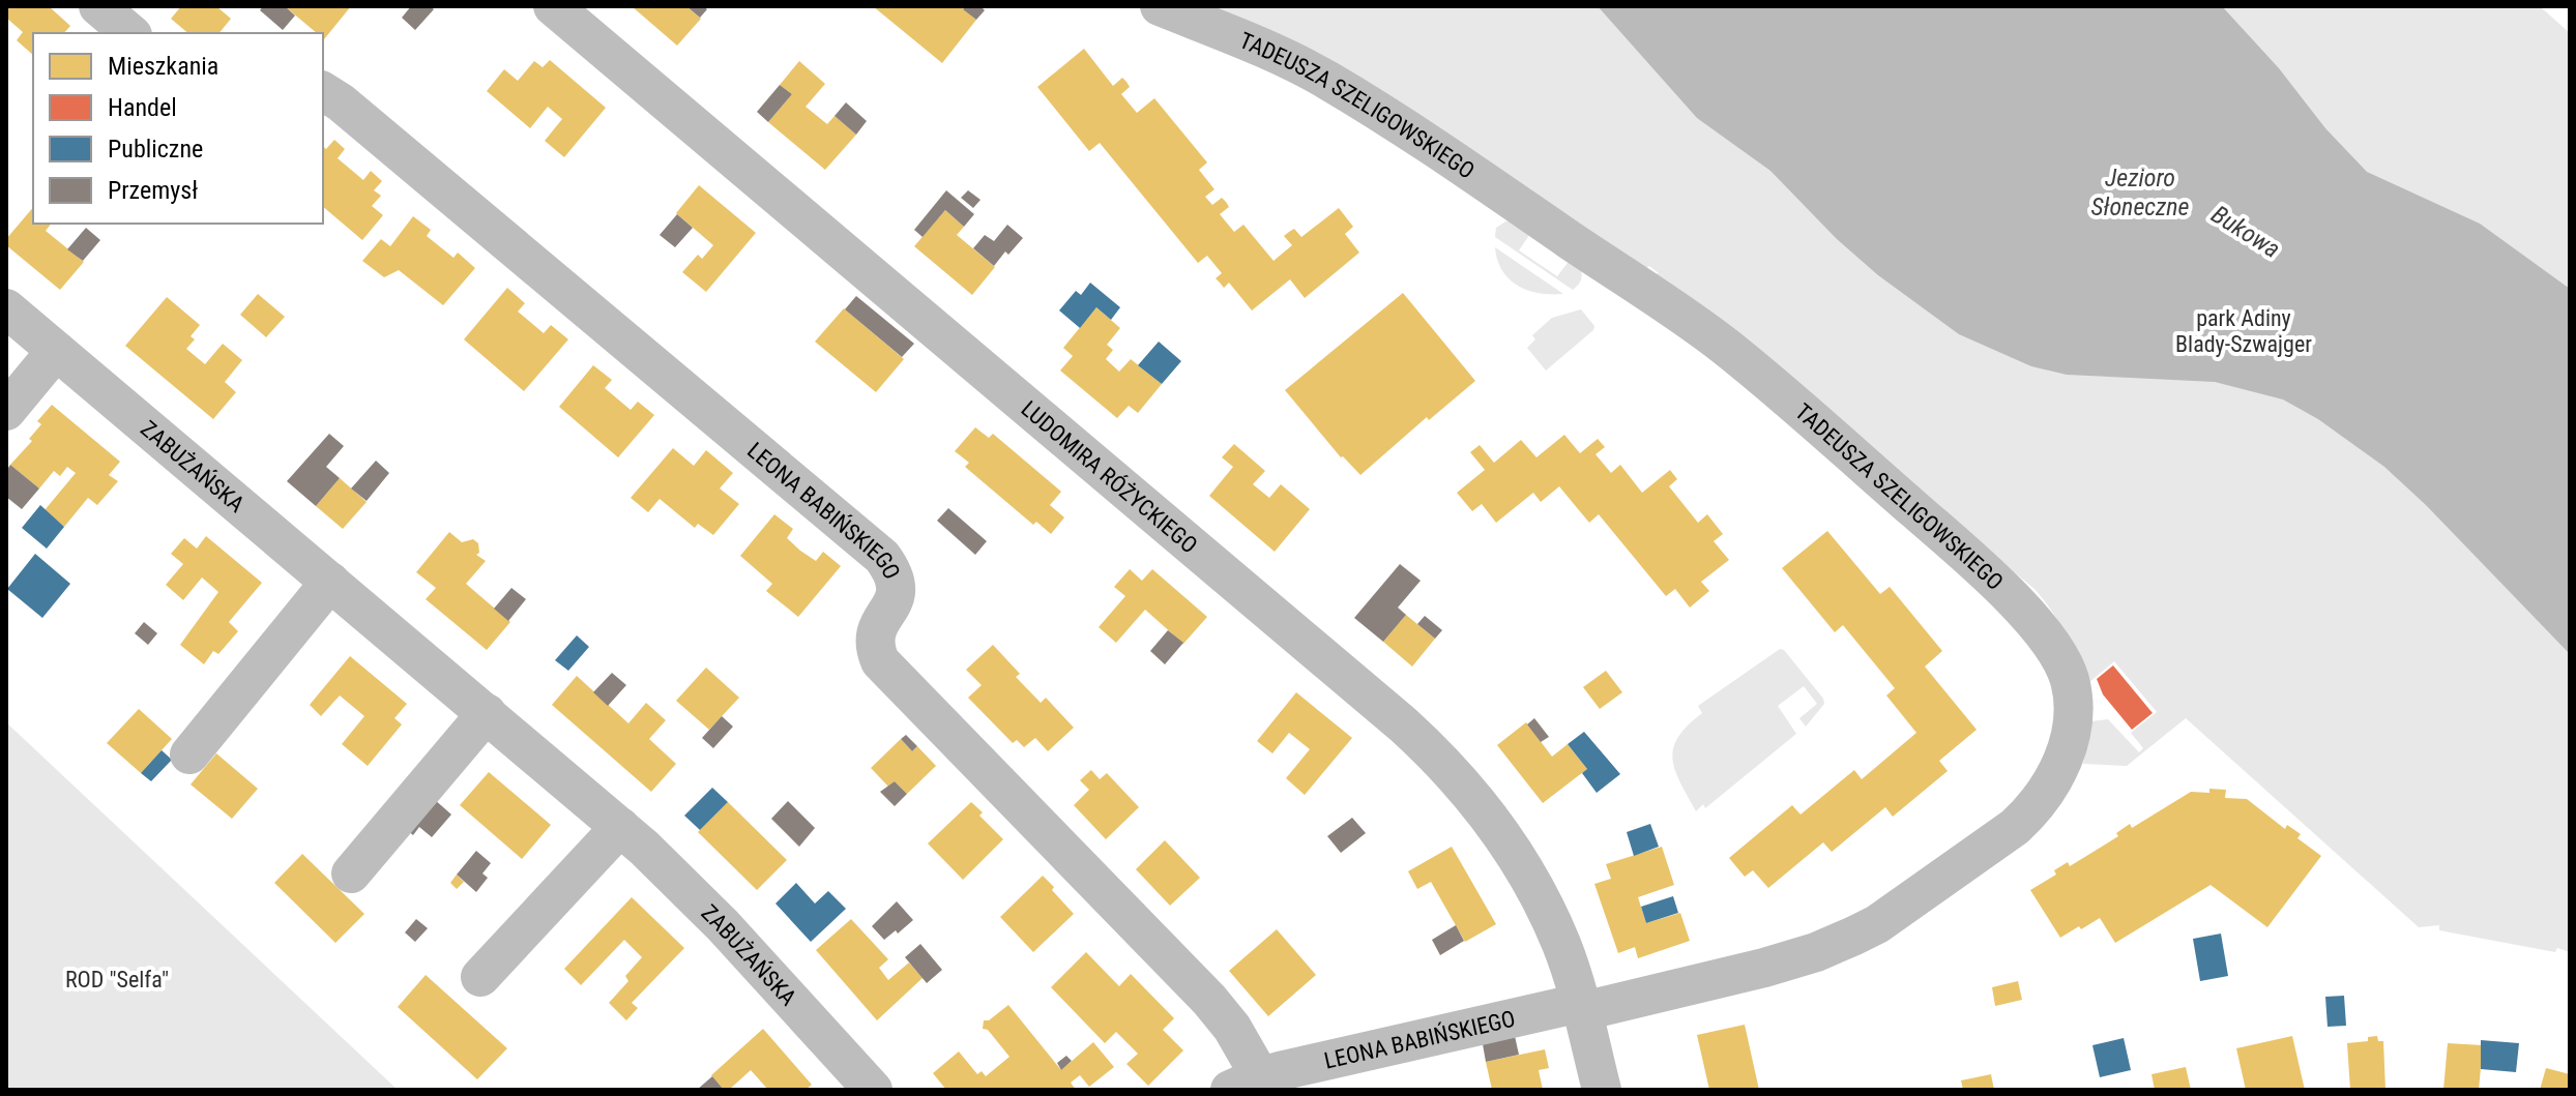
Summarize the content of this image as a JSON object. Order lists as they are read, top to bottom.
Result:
{
  "streets": {
    "street": [
      "TADEUSZA SZELIGOWSKIEGO",
      "ZABUŻAŃSKA",
      "LUDOMIRA RÓŻYCKIEGO",
      "LEONA BABIŃSKIEGO"
    ]
  },
  "crossings": [
    ["TADEUSZA SZELIGOWSKIEGO", "LUDOMIRA RÓŻYCKIEGO"],
    ["TADEUSZA SZELIGOWSKIEGO", "LEONA BABIŃSKIEGO"],
    ["LUDOMIRA RÓŻYCKIEGO", "LEONA BABIŃSKIEGO"]
  ],
  "water": ["Jezioro Słoneczne", "Bukowa"],
  "parks": ["park Adiny Blady-Szwajger", "ROD \"Selfa\""],
  "legend": [
    "Mieszkania",
    "Handel",
    "Publiczne",
    "Przemysł"
  ]
}
